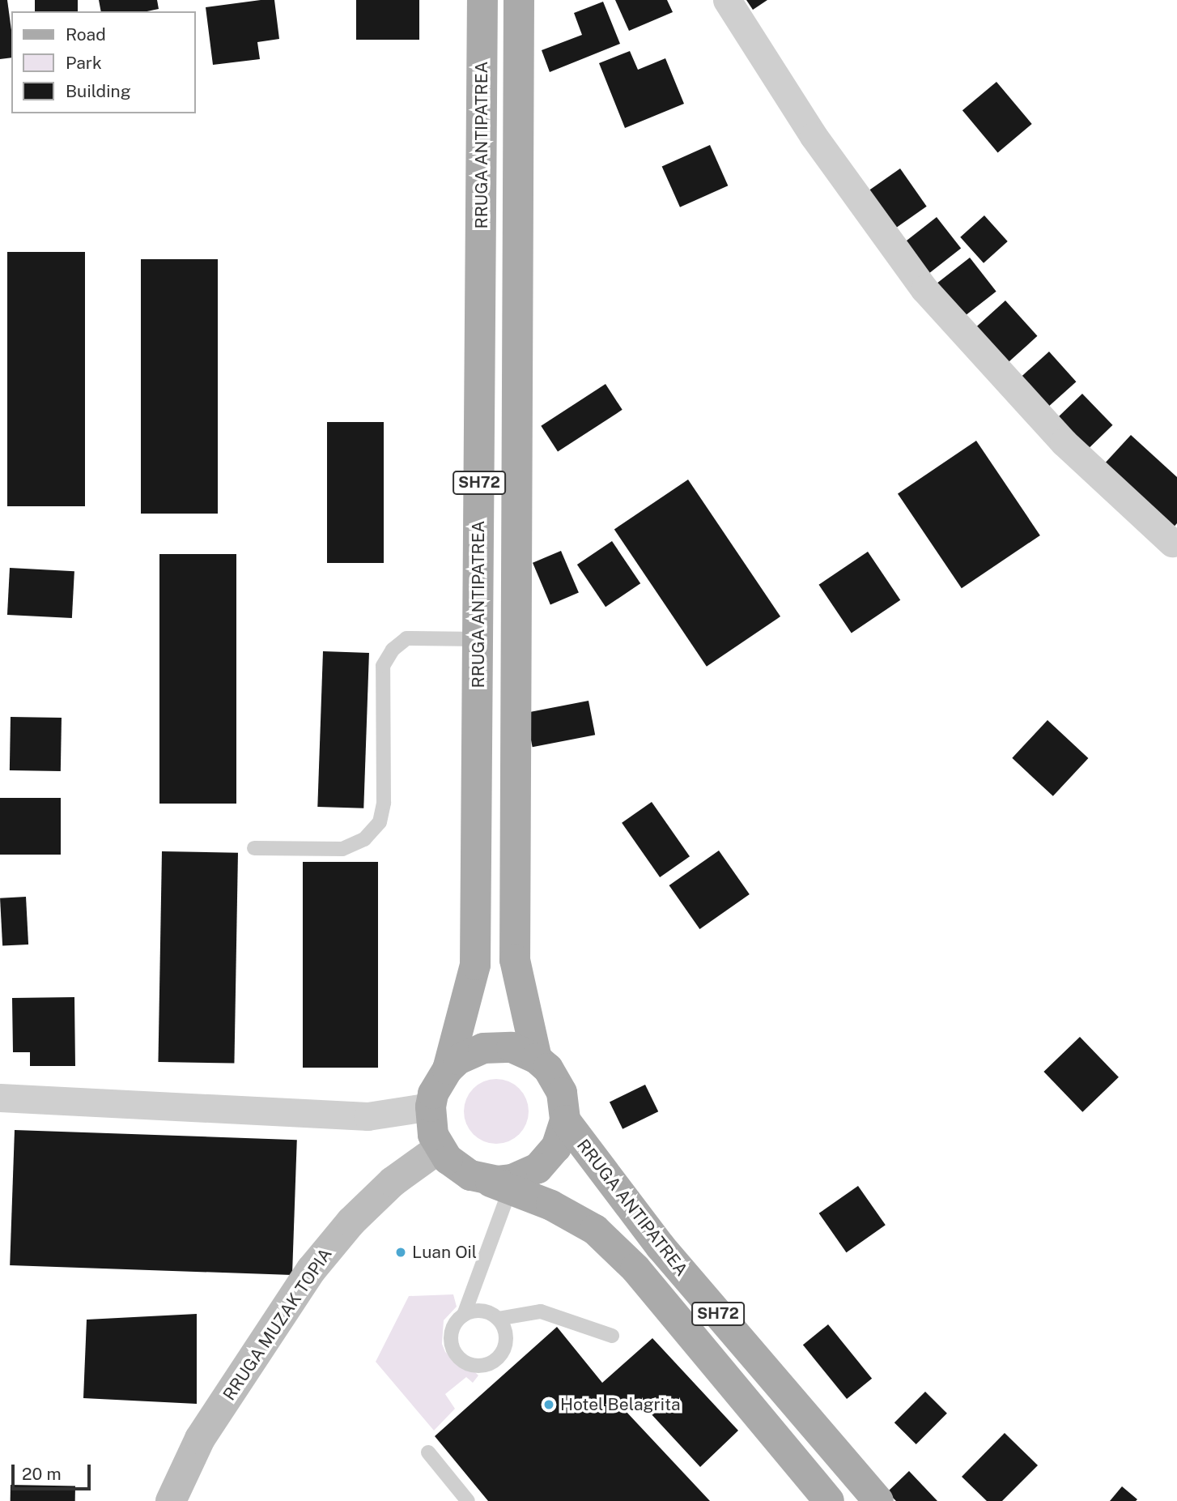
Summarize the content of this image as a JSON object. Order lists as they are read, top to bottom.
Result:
{
  "streets": {
    "main road": ["RRUGA ANTIPATREA", "SH72"],
    "street": ["RRUGA MUZAK TOPIA"]
  },
  "crossings": [
    ["RRUGA ANTIPATREA", "SH72"],
    ["RRUGA ANTIPATREA", "RRUGA MUZAK TOPIA"],
    ["SH72", "RRUGA MUZAK TOPIA"]
  ],
  "places": ["Luan Oil", "Hotel Belagrita"],
  "legend": ["Road", "Park", "Building"],
  "scale_bar": "20 m"
}
